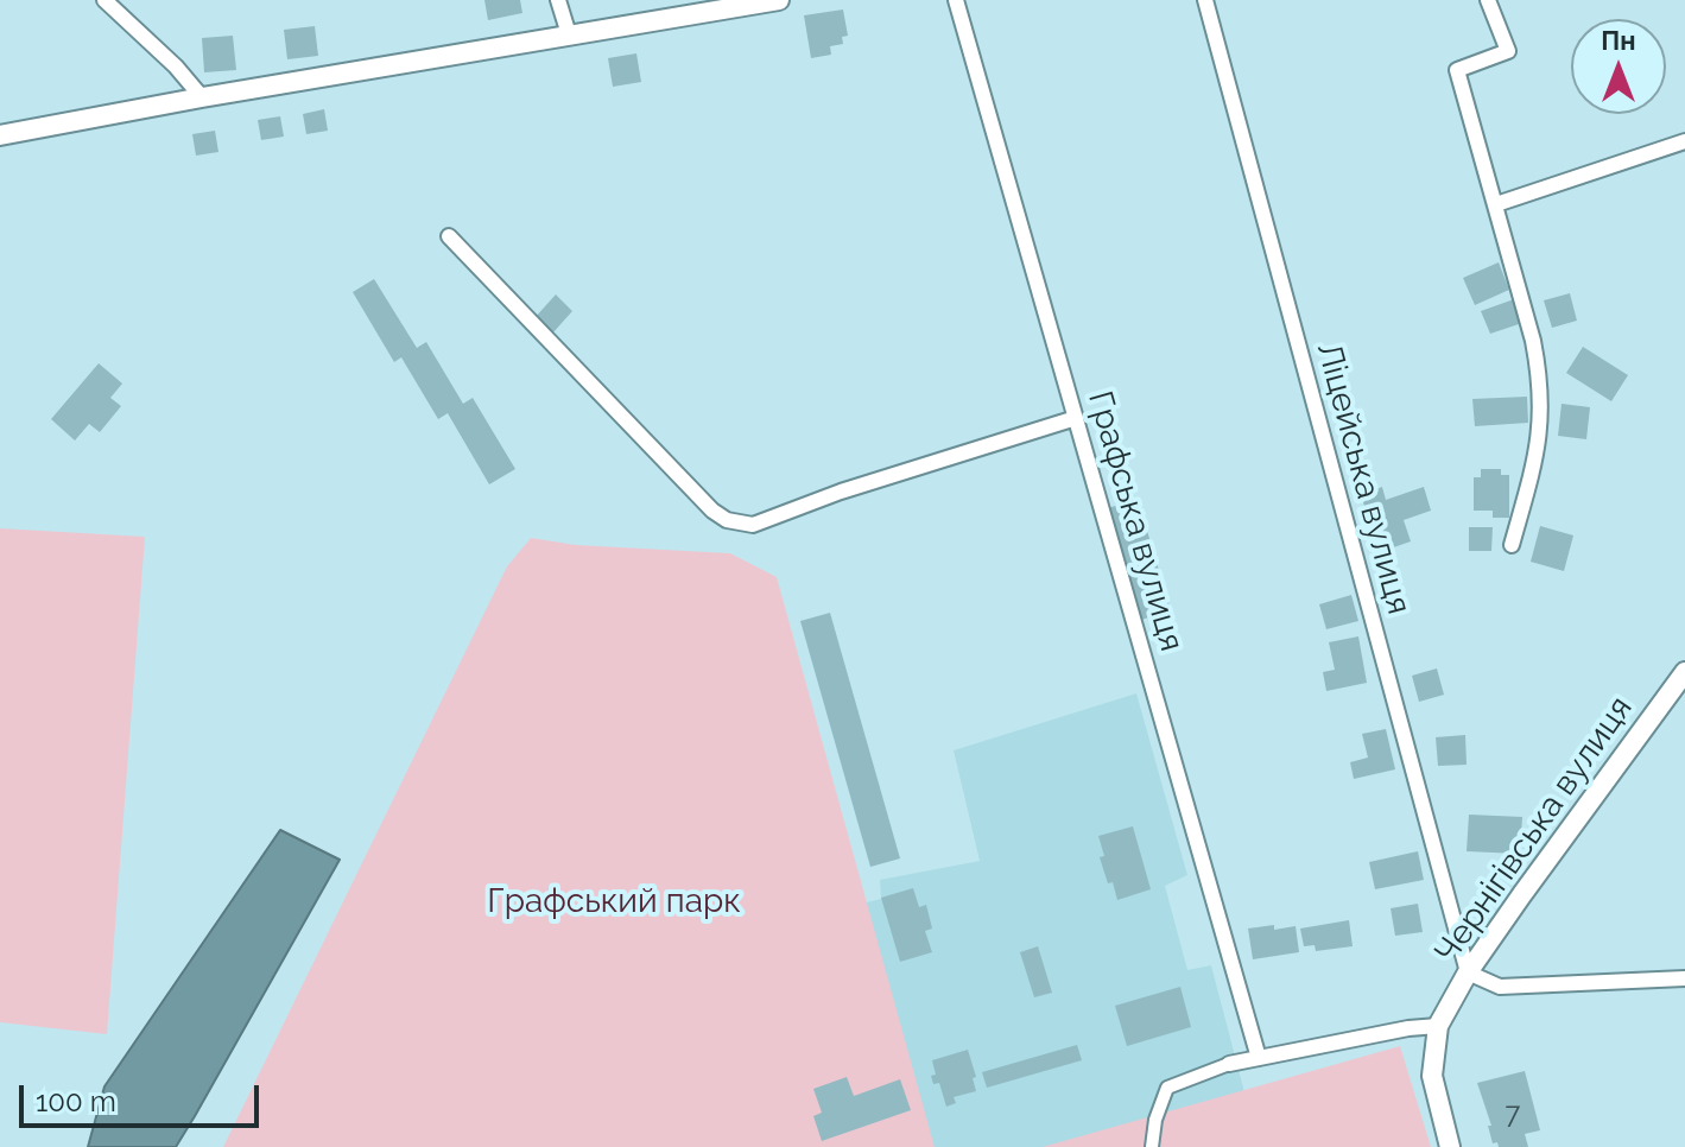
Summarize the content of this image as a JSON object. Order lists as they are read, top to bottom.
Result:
{
  "streets": {
    "street": ["Ліцейська вулиця", "Графська вулиця", "Чернігівська вулиця"]
  },
  "crossings": [
    ["Ліцейська вулиця", "Чернігівська вулиця"]
  ],
  "parks": ["Графський парк"],
  "house_numbers": ["7"],
  "scale_bar": "100 m",
  "north": "top"
}
